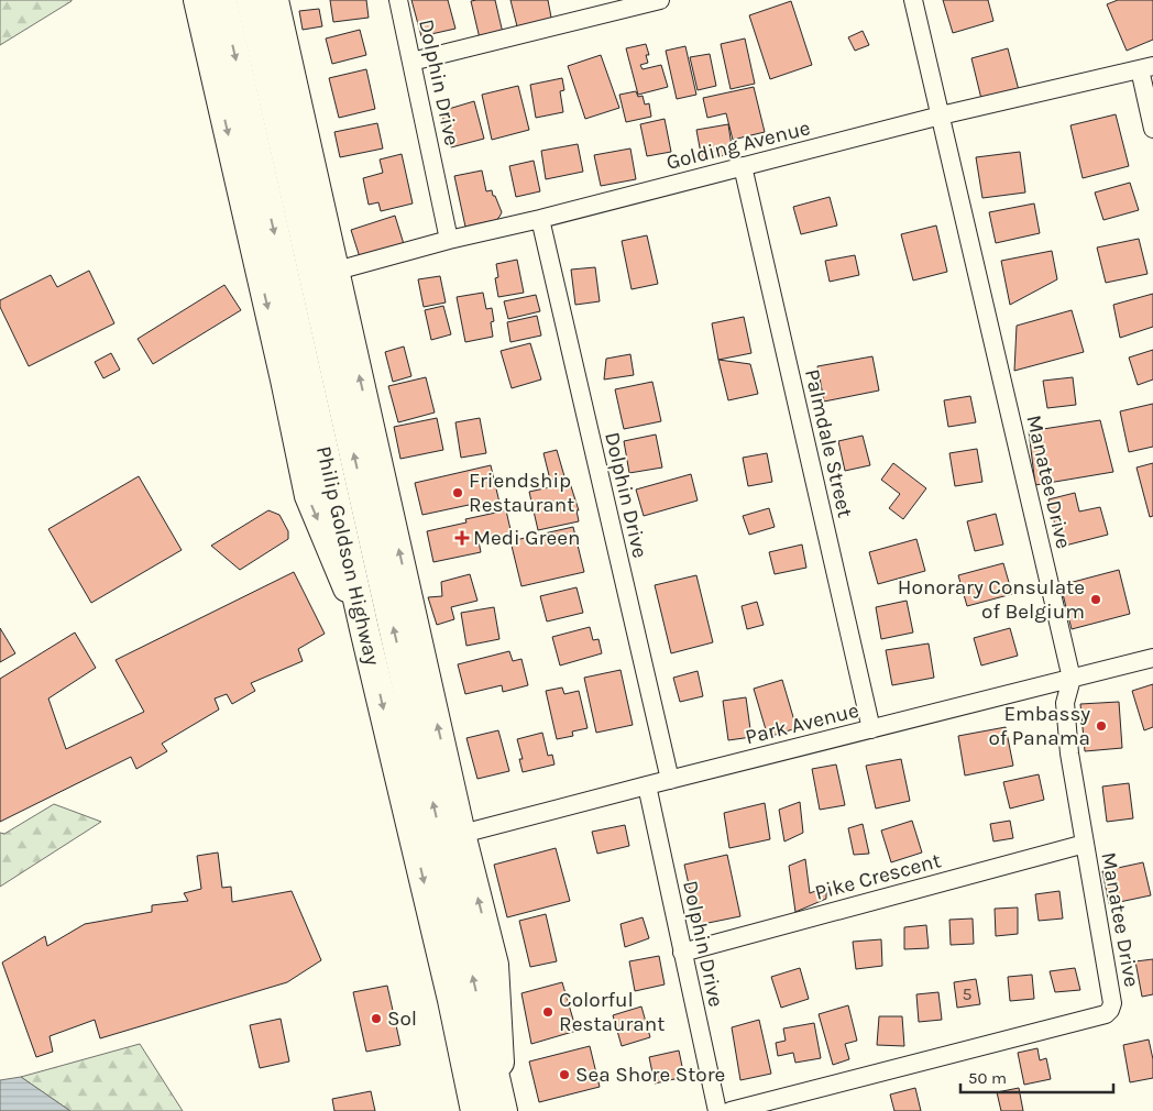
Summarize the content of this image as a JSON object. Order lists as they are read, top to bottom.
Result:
{
  "streets": {
    "main road": ["Philip Goldson Highway"],
    "street": [
      "Dolphin Drive",
      "Golding Avenue",
      "Palmdale Street",
      "Manatee Drive",
      "Park Avenue",
      "Pike Crescent"
    ]
  },
  "crossings": [
    ["Dolphin Drive", "Golding Avenue"],
    ["Dolphin Drive", "Park Avenue"],
    ["Dolphin Drive", "Pike Crescent"],
    ["Golding Avenue", "Palmdale Street"],
    ["Golding Avenue", "Manatee Drive"],
    ["Palmdale Street", "Park Avenue"],
    ["Manatee Drive", "Park Avenue"],
    ["Manatee Drive", "Pike Crescent"]
  ],
  "places": {
    "other": [
      "Friendship Restaurant",
      "Honorary Consulate of Belgium",
      "Embassy of Panama",
      "Colorful Restaurant",
      "Sol",
      "Sea Shore Store"
    ],
    "health": ["Medi Green"]
  },
  "house_numbers": ["5"],
  "scale_bar": "50 m"
}
